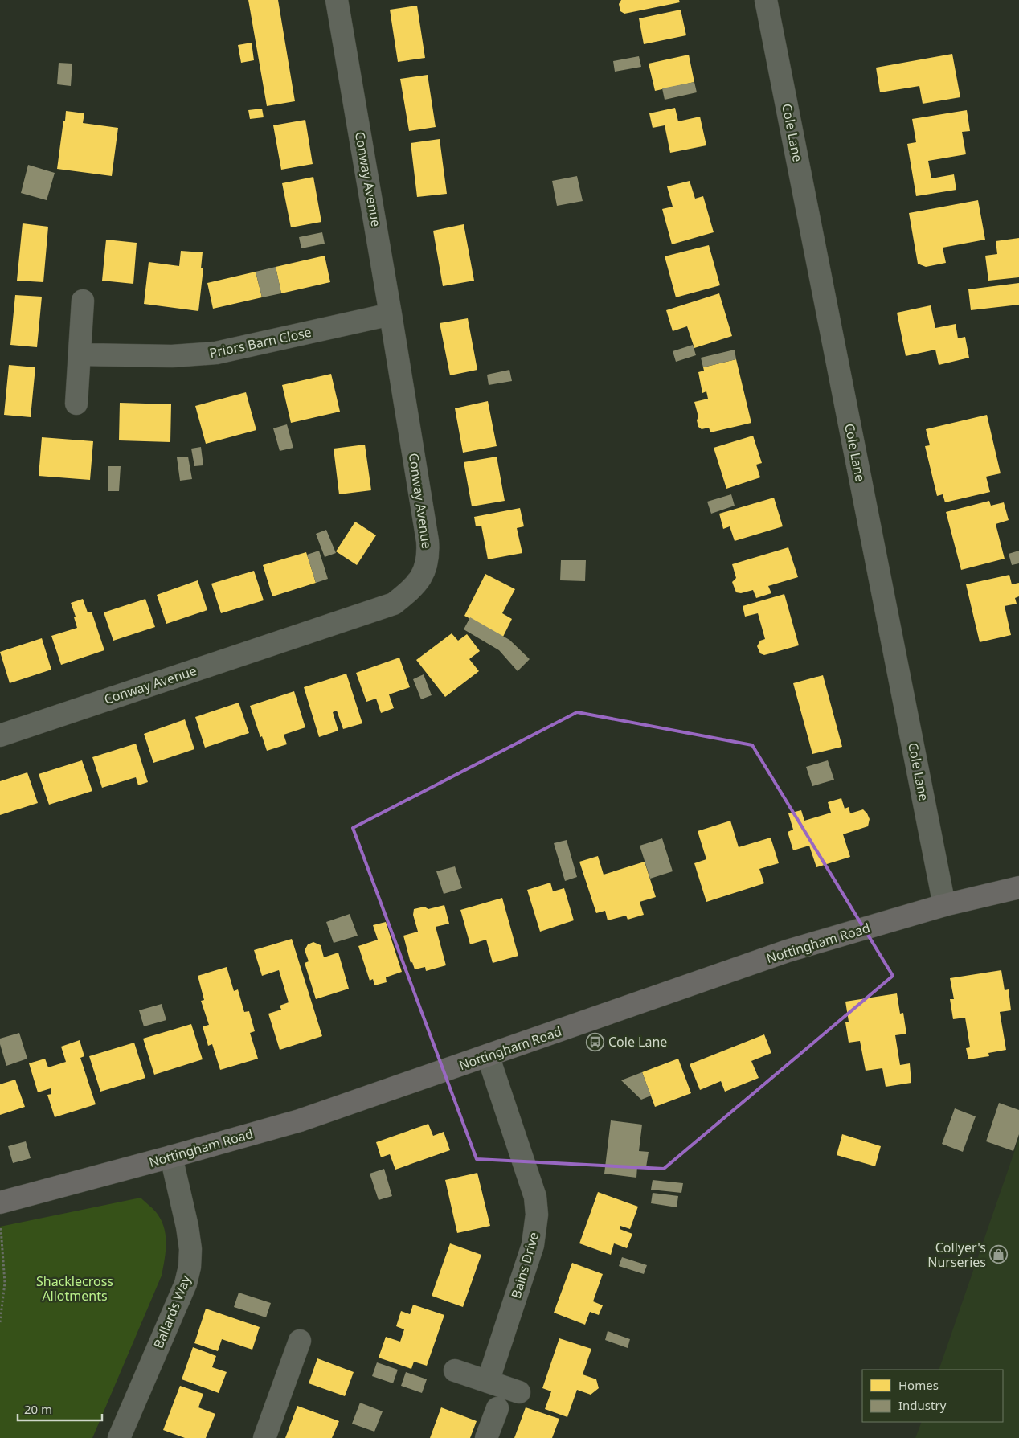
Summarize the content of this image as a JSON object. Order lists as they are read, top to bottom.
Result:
{
  "streets": {
    "main road": ["Nottingham Road"],
    "street": [
      "Cole Lane",
      "Conway Avenue",
      "Priors Barn Close",
      "Bains Drive",
      "Ballards Way"
    ]
  },
  "crossings": [
    ["Cole Lane", "Nottingham Road"],
    ["Conway Avenue", "Priors Barn Close"],
    ["Nottingham Road", "Bains Drive"],
    ["Nottingham Road", "Ballards Way"]
  ],
  "parks": ["Shacklecross Allotments"],
  "places": {
    "bus stop": ["Cole Lane"],
    "shop": ["Collyer's Nurseries"]
  },
  "legend": ["Homes", "Industry"],
  "scale_bar": "20 m"
}
